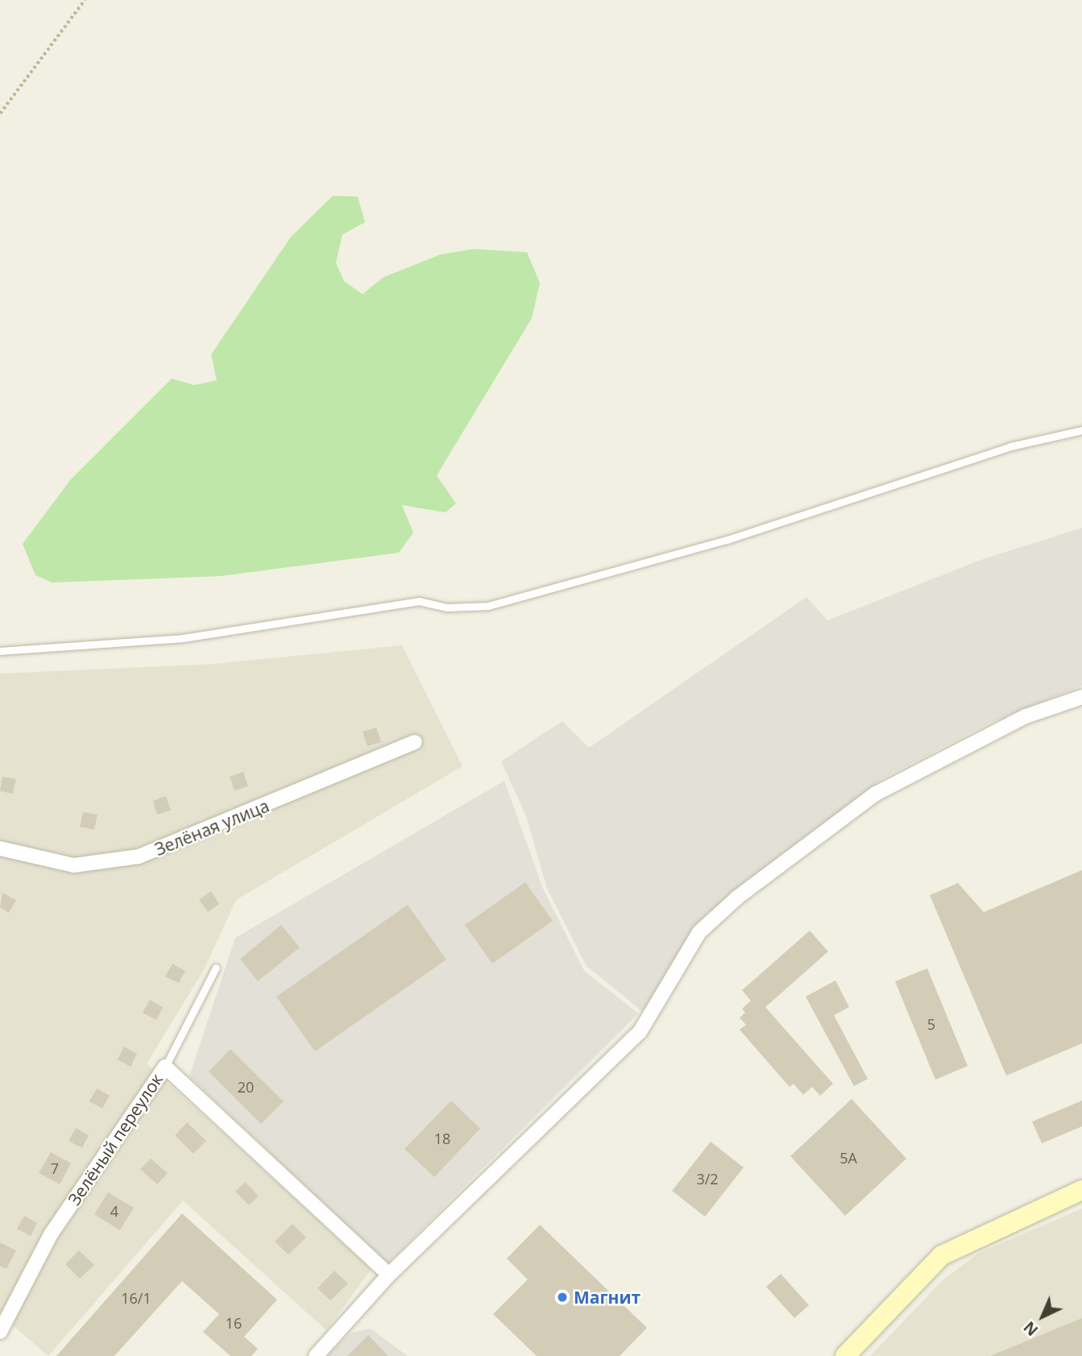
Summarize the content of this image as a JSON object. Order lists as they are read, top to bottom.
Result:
{
  "streets": {
    "street": ["Зелёная улица", "Зелёный переулок"]
  },
  "places": ["Магнит"],
  "house_numbers": [
    "5",
    "20",
    "18",
    "5А",
    "7",
    "3/2",
    "4",
    "16/1",
    "16"
  ],
  "north": "bottom left"
}
